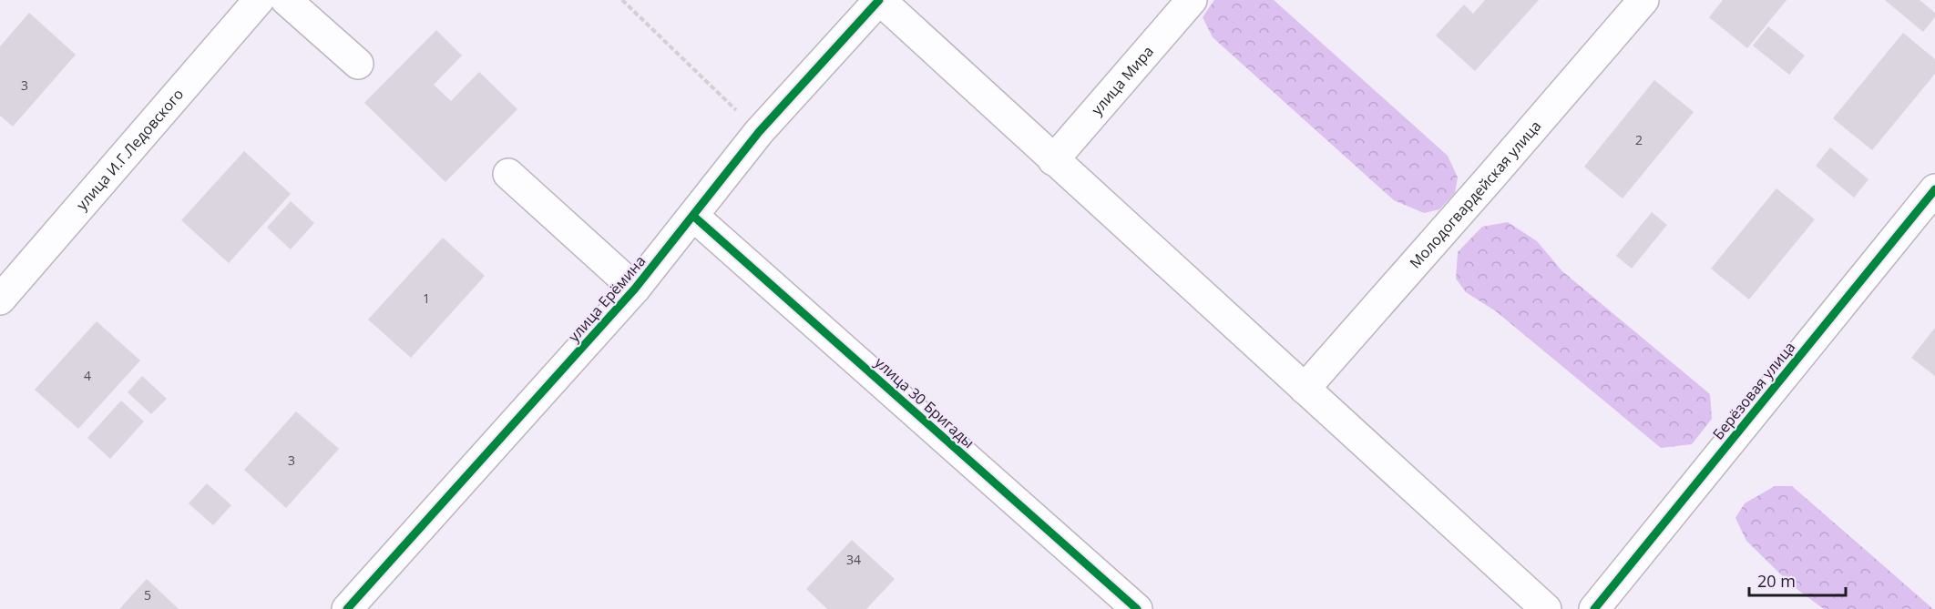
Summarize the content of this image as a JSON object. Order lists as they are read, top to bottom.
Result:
{
  "streets": {
    "street": [
      "улица Мира",
      "улица И.Г.Ледовского",
      "Молодогвардейская улица",
      "улица Ерёмина",
      "Берёзовая улица",
      "улица 30 Бригады"
    ]
  },
  "crossings": [
    ["улица Ерёмина", "улица 30 Бригады"]
  ],
  "house_numbers": [
    "3",
    "2",
    "1",
    "4",
    "3",
    "34",
    "5"
  ],
  "scale_bar": "20 m"
}
